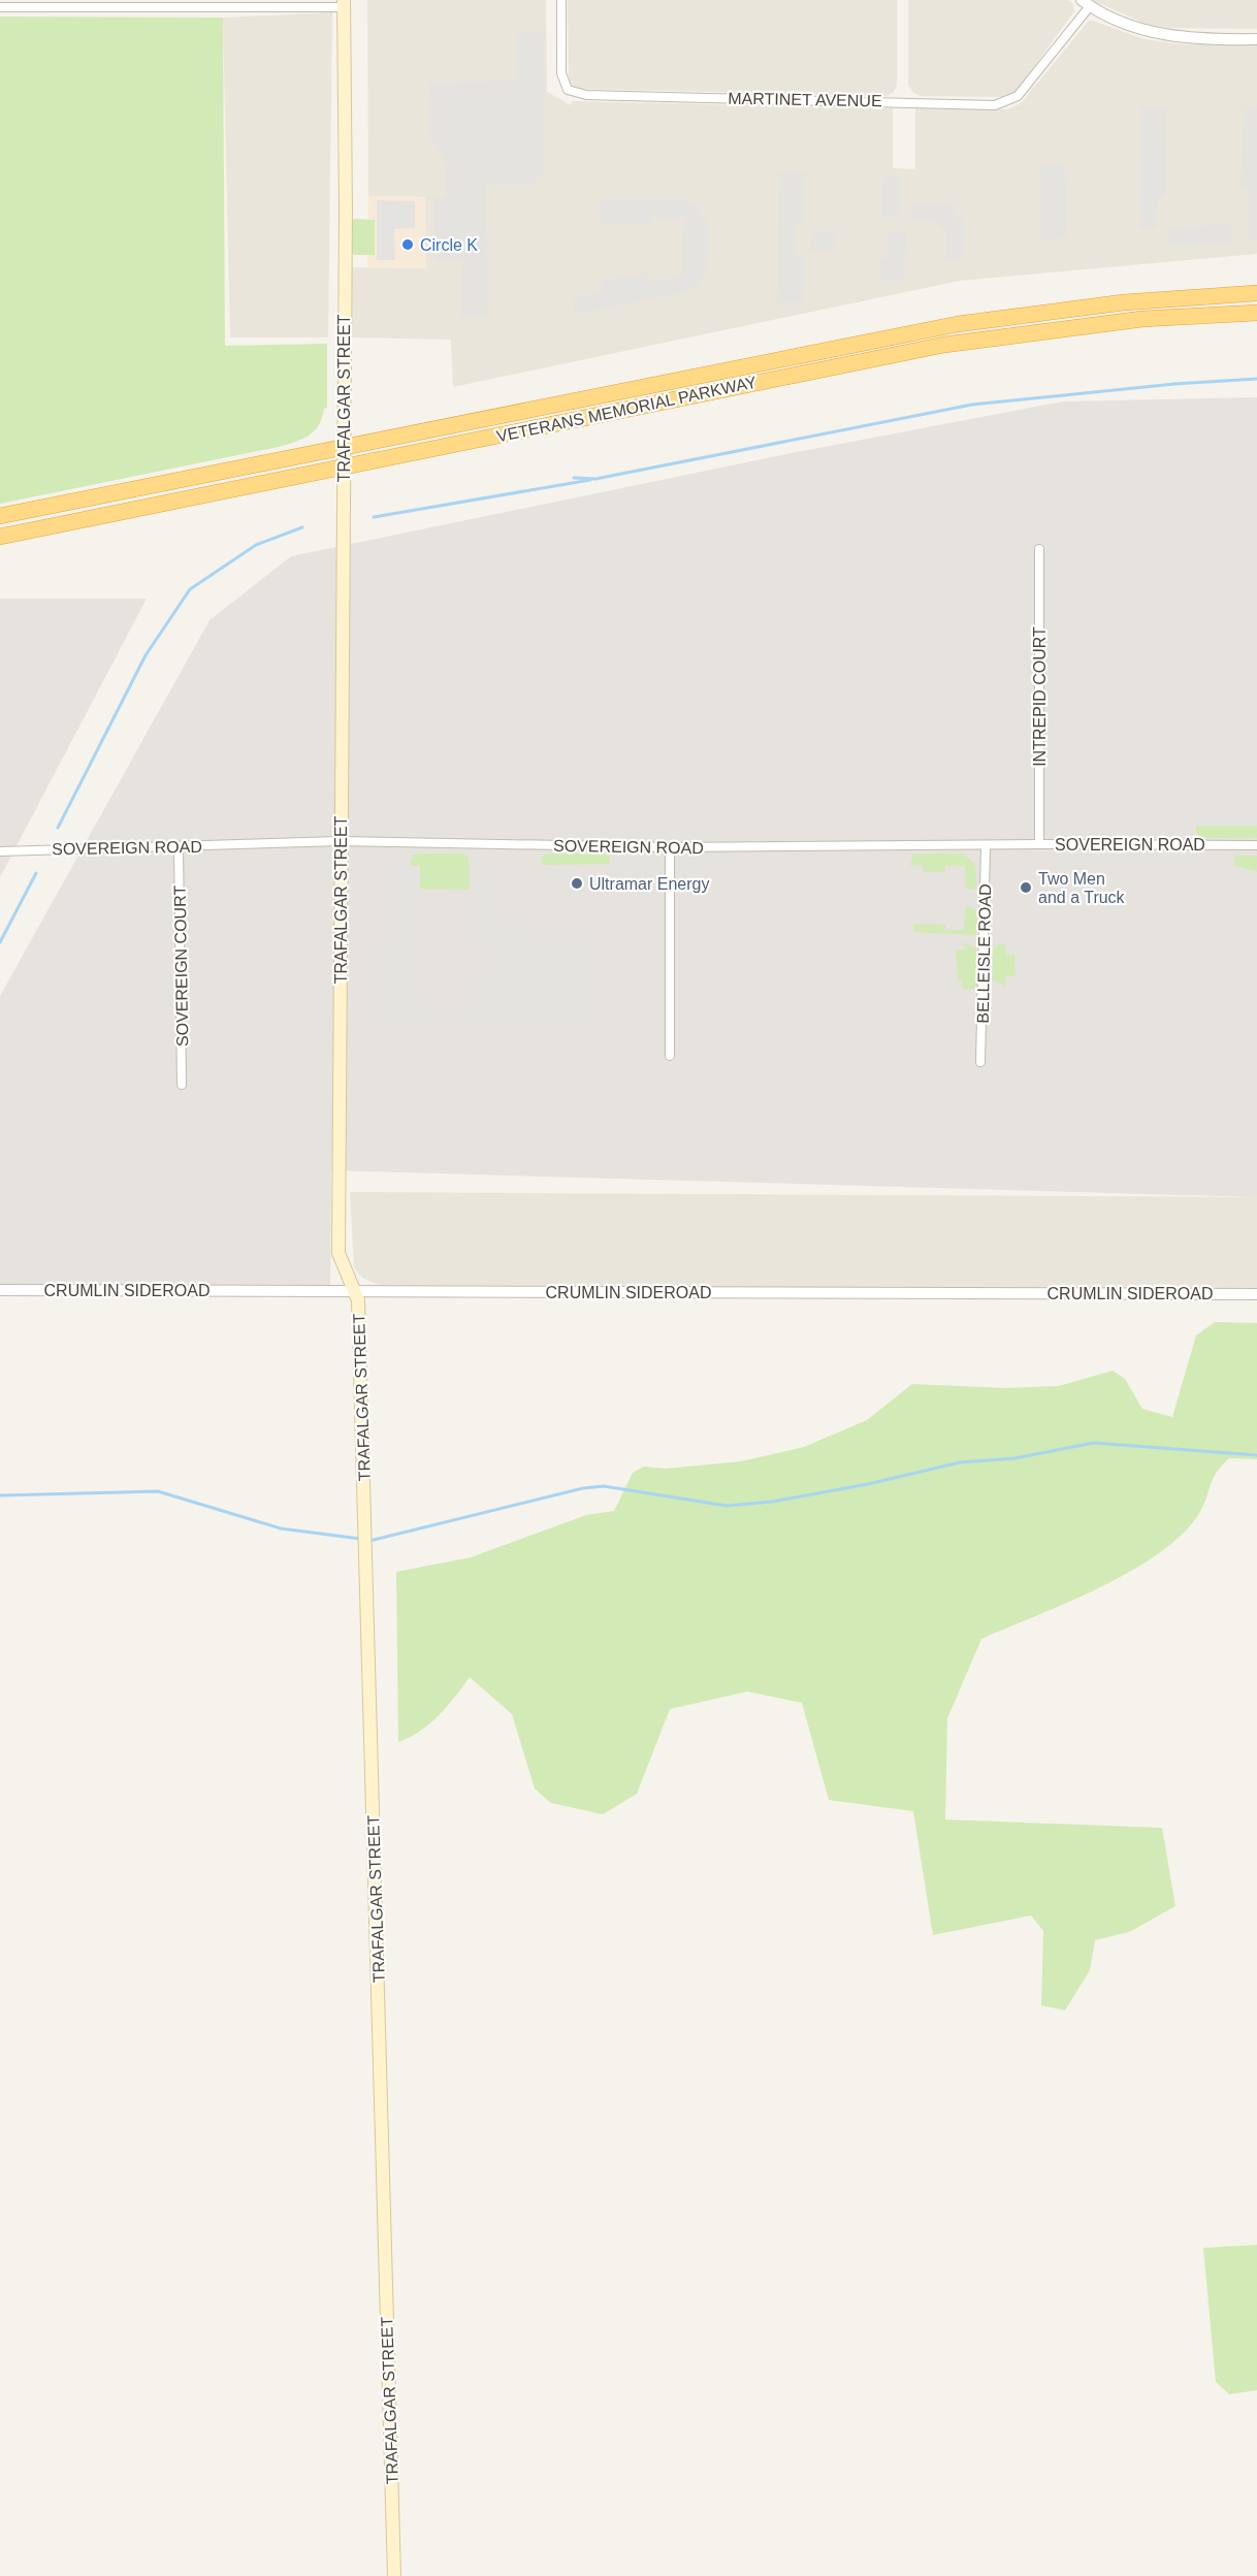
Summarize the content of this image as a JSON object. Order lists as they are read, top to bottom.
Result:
{
  "streets": {
    "highway": ["VETERANS MEMORIAL PARKWAY"],
    "main road": ["TRAFALGAR STREET"],
    "street": [
      "MARTINET AVENUE",
      "INTREPID COURT",
      "SOVEREIGN ROAD",
      "BELLEISLE ROAD",
      "SOVEREIGN COURT",
      "CRUMLIN SIDEROAD"
    ]
  },
  "crossings": [
    ["TRAFALGAR STREET", "VETERANS MEMORIAL PARKWAY"],
    ["TRAFALGAR STREET", "SOVEREIGN ROAD"],
    ["TRAFALGAR STREET", "CRUMLIN SIDEROAD"],
    ["INTREPID COURT", "SOVEREIGN ROAD"],
    ["SOVEREIGN ROAD", "BELLEISLE ROAD"],
    ["SOVEREIGN ROAD", "SOVEREIGN COURT"]
  ],
  "places": ["Circle K", "Ultramar Energy", "Two Men and a Truck"]
}
